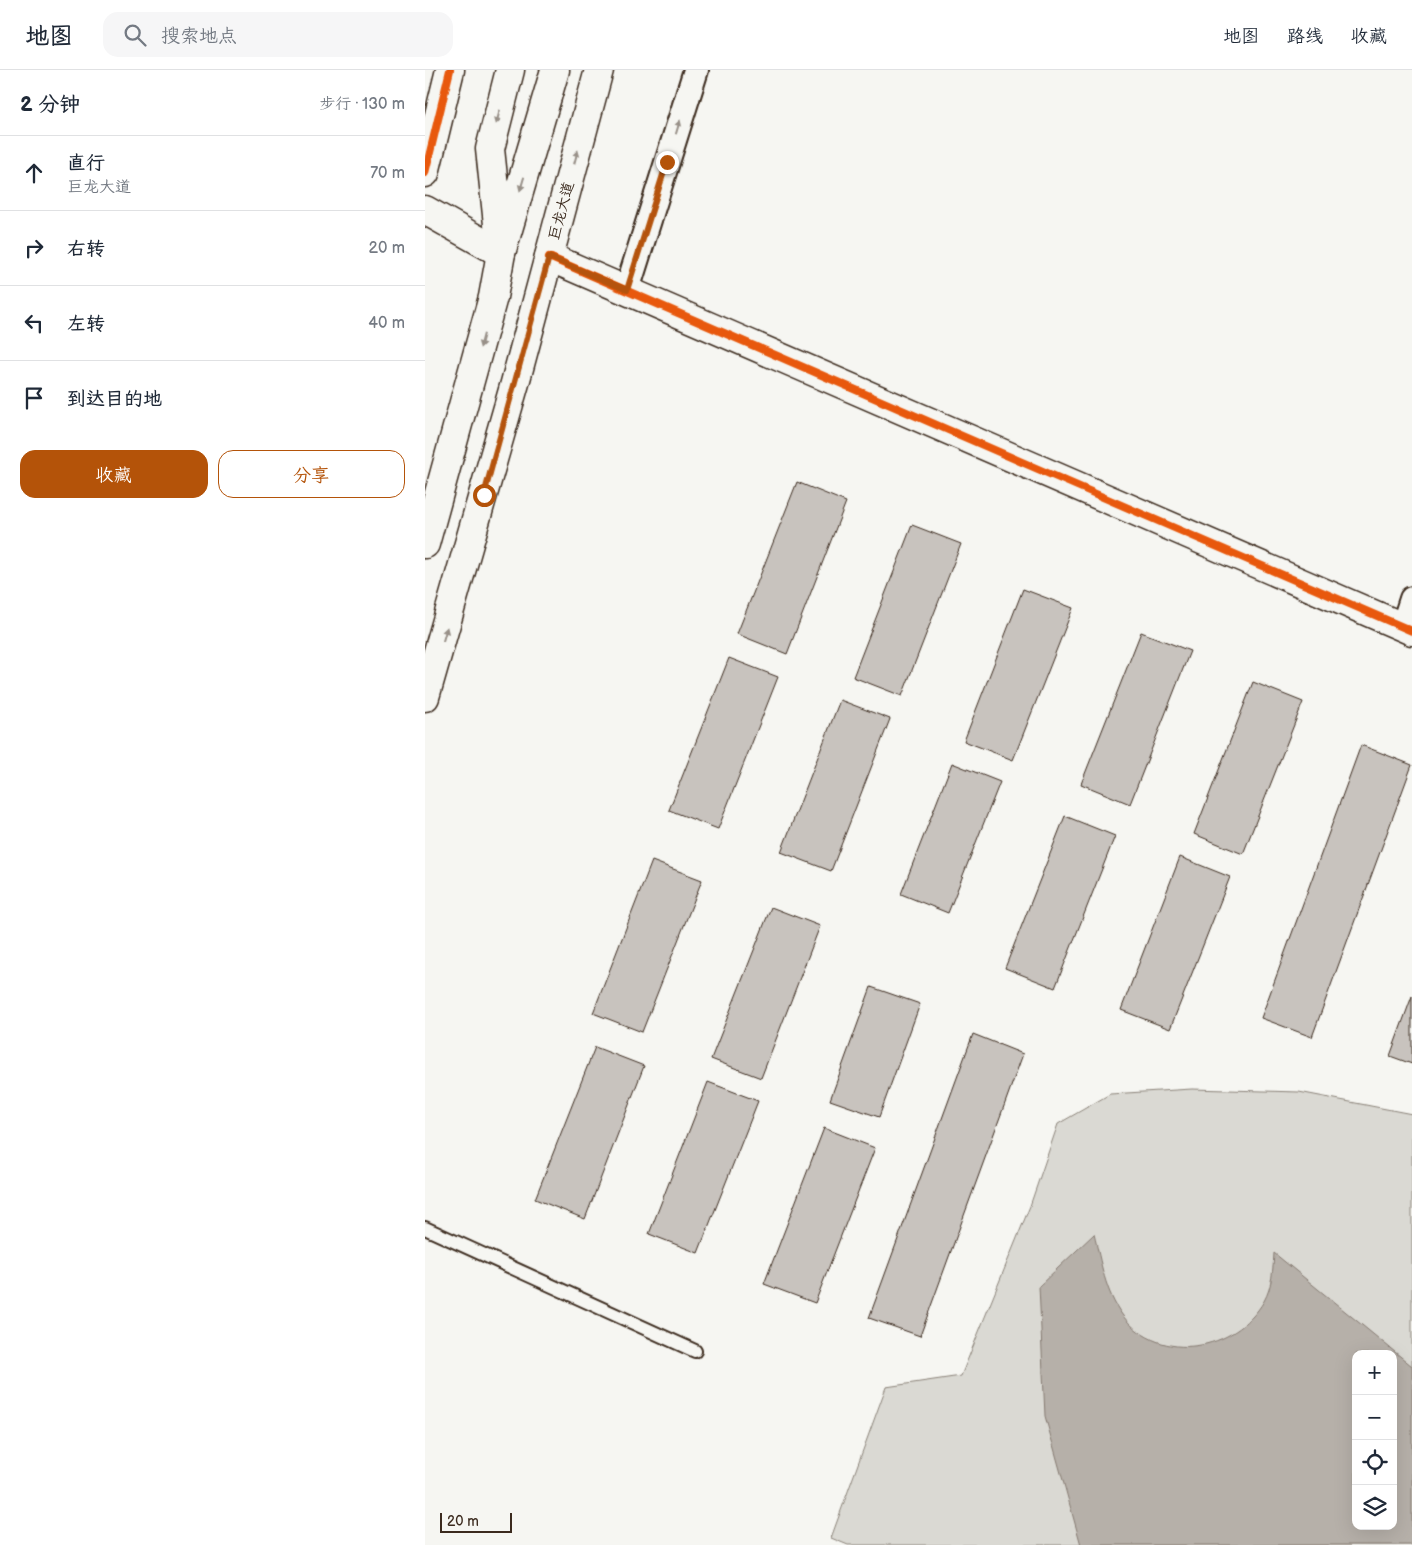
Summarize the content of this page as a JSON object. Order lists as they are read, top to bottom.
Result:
{
  "streets": {
    "main road": ["巨龙大道"]
  },
  "scale_bar": "20 m",
  "page": {
    "header": "地图",
    "search": "搜索地点",
    "nav": ["地图", "路线", "收藏"],
    "heading": ["2 分钟", "步行 · 130 m"],
    "list": [
      ["直行", "巨龙大道", "70 m"],
      ["右转", "20 m"],
      ["左转", "40 m"],
      "到达目的地"
    ],
    "buttons": ["收藏", "分享"],
    "map_buttons": ["+", "−"],
    "scale": "20 m"
  }
}
